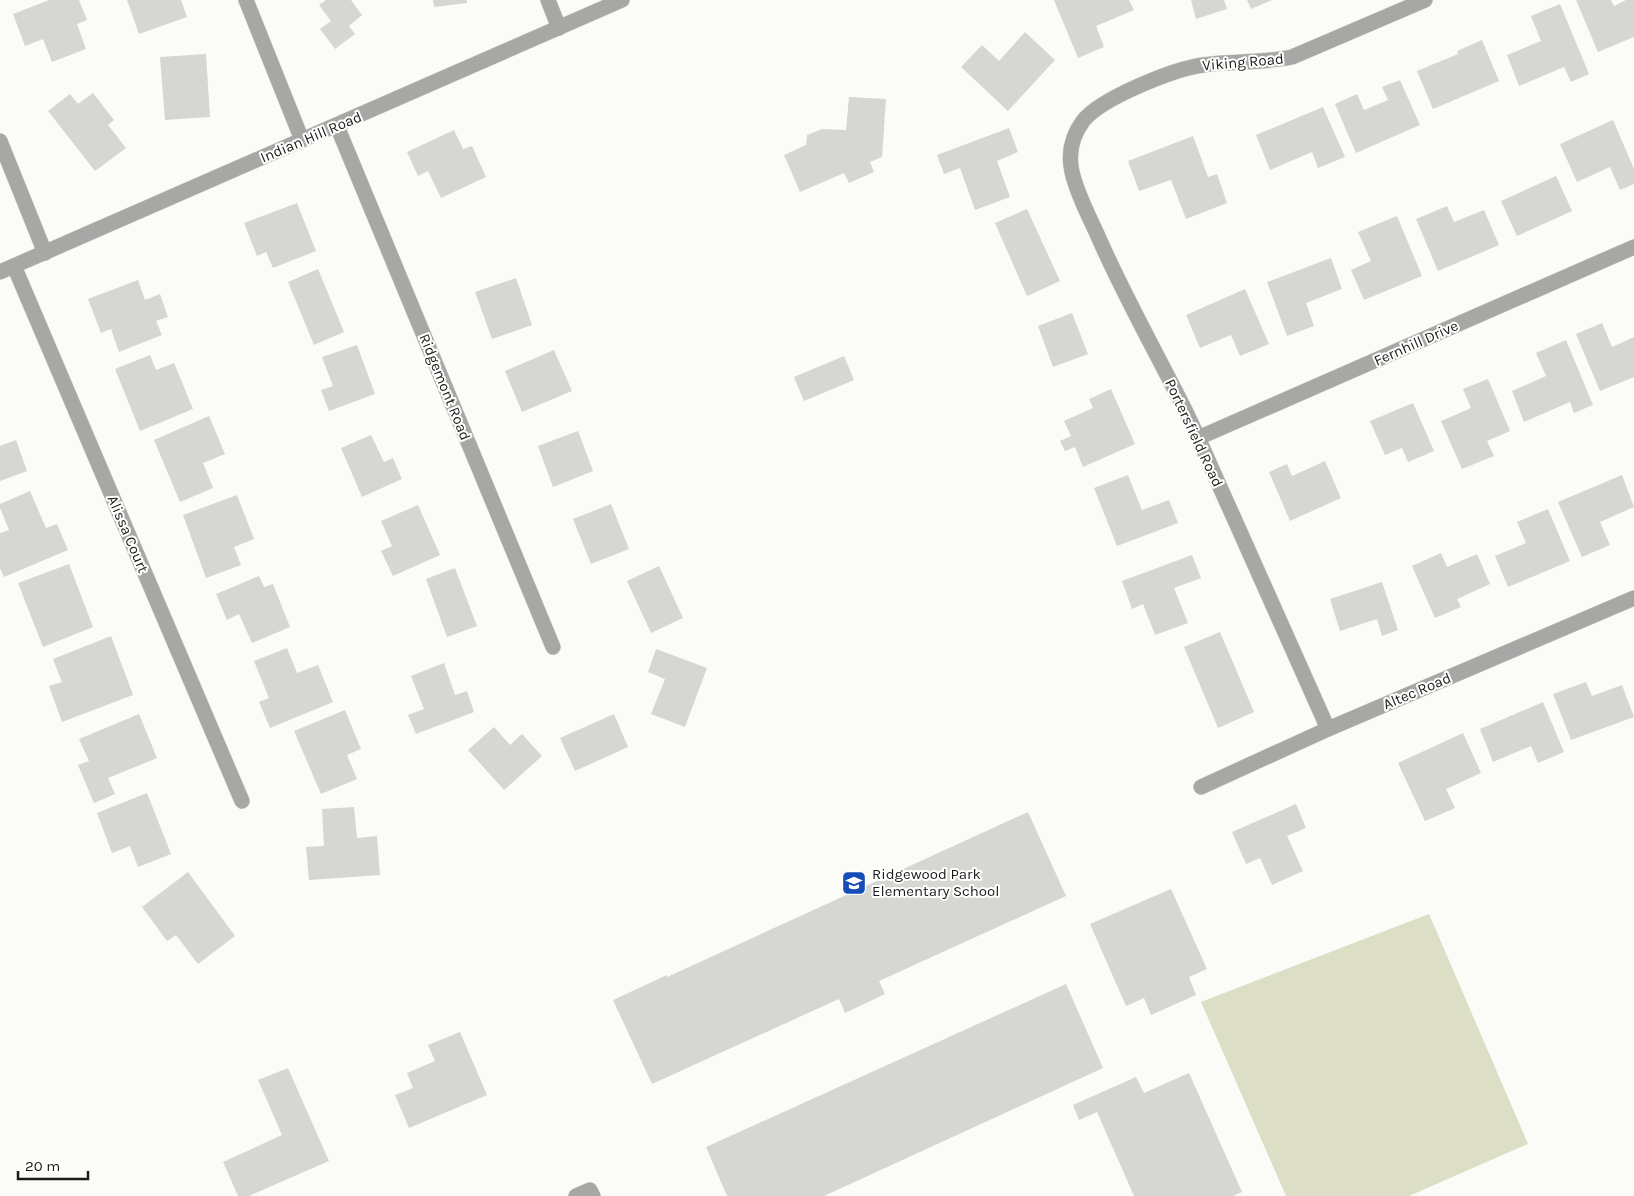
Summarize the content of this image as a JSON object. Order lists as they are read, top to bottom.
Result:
{
  "streets": {
    "street": [
      "Viking Road",
      "Indian Hill Road",
      "Fernhill Drive",
      "Ridgemont Road",
      "Portersfield Road",
      "Alissa Court",
      "Altec Road"
    ]
  },
  "crossings": [
    ["Viking Road", "Portersfield Road"],
    ["Indian Hill Road", "Ridgemont Road"],
    ["Indian Hill Road", "Alissa Court"],
    ["Fernhill Drive", "Portersfield Road"],
    ["Portersfield Road", "Altec Road"]
  ],
  "places": {
    "school or university": ["Ridgewood Park Elementary School"]
  },
  "scale_bar": "20 m"
}
